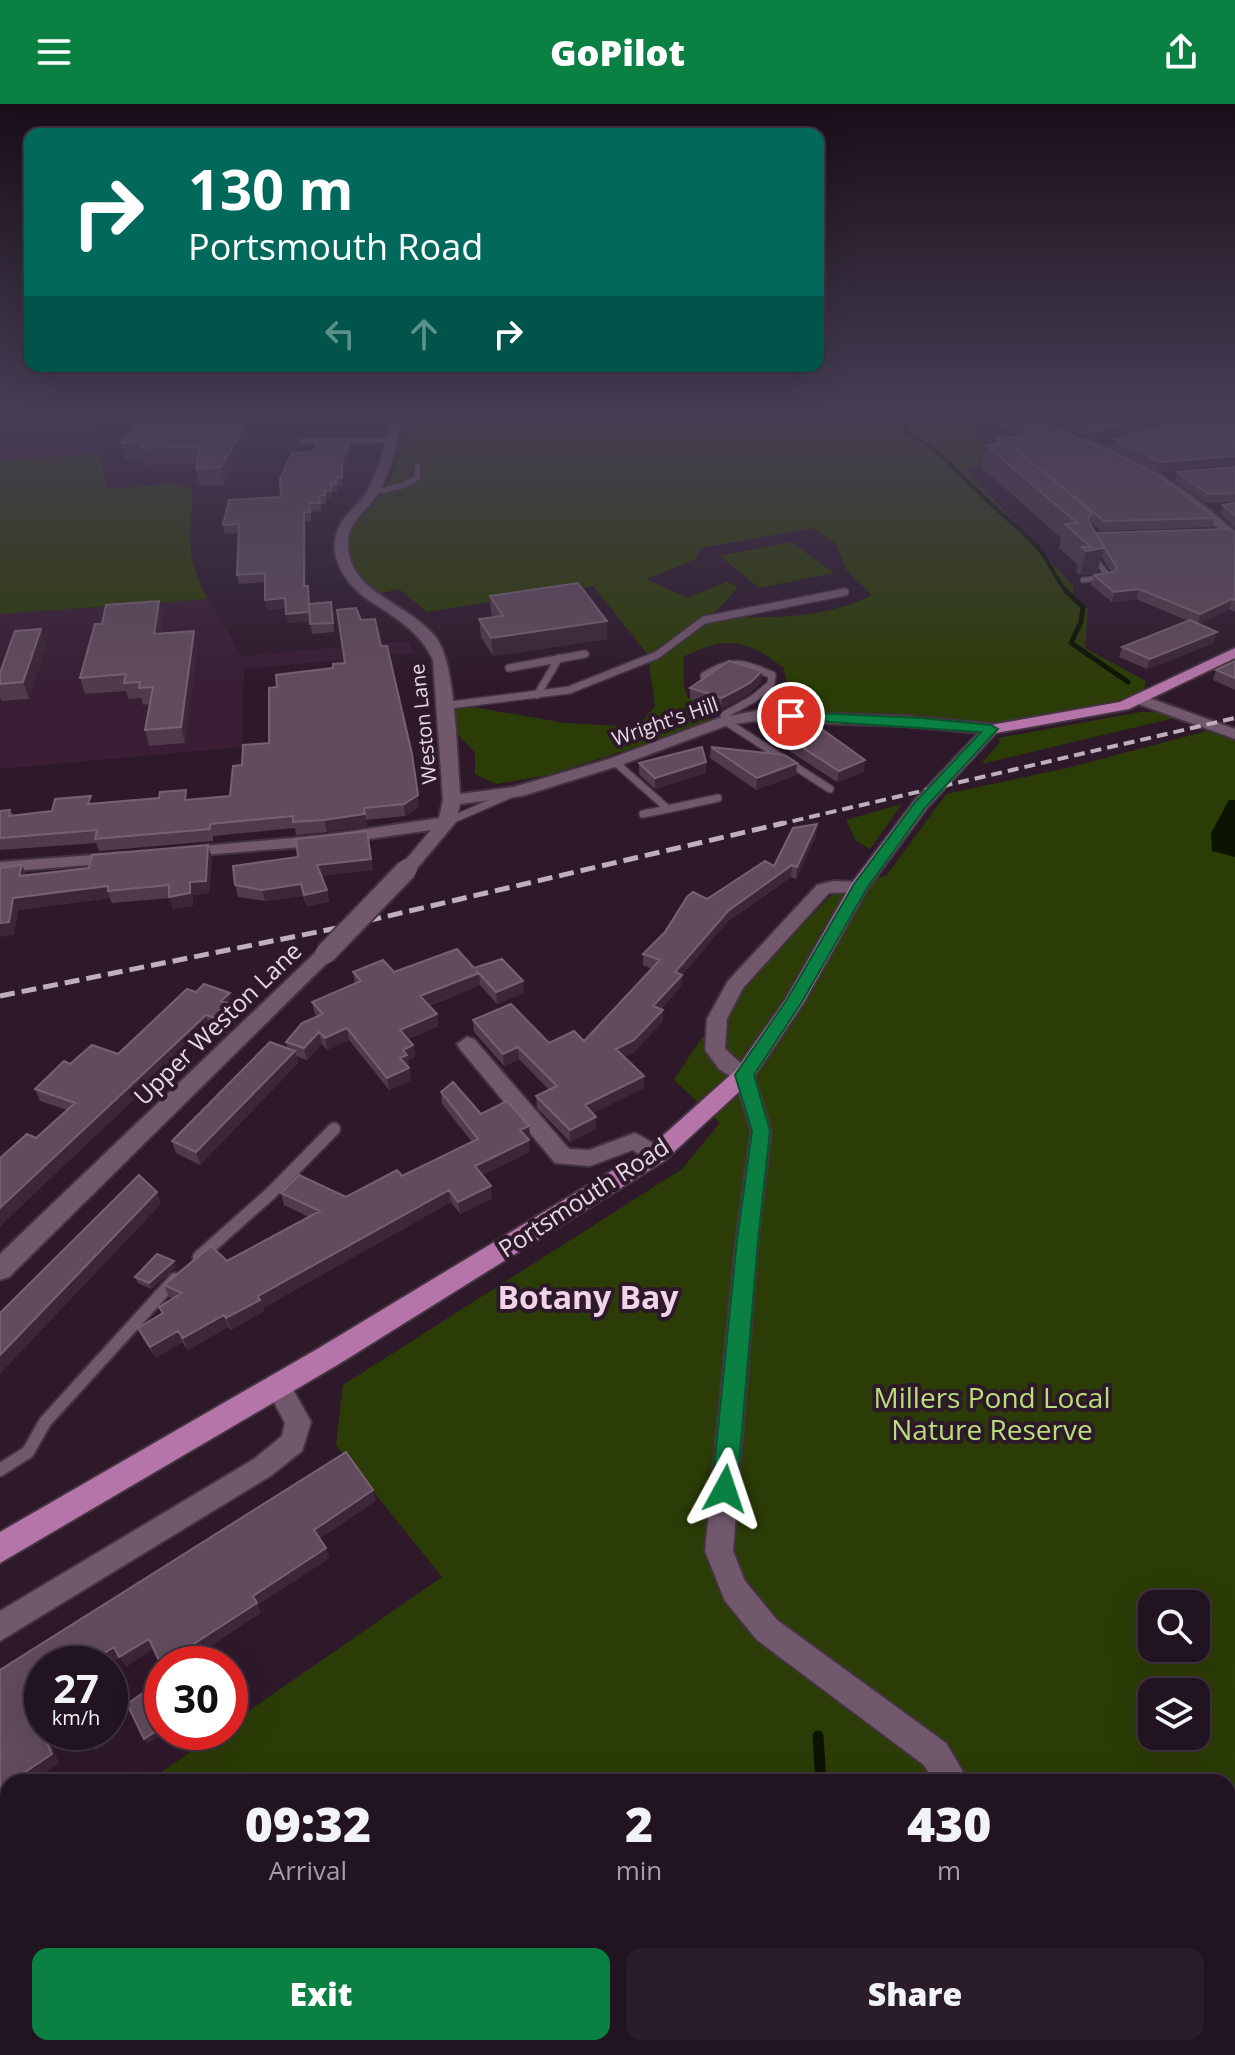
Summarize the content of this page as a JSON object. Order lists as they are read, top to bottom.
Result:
{
  "streets": {
    "main road": ["Portsmouth Road"],
    "street": ["Wright's Hill", "Weston Lane", "Upper Weston Lane"]
  },
  "crossings": [
    ["Wright's Hill", "Weston Lane"],
    ["Wright's Hill", "Upper Weston Lane"],
    ["Wright's Hill", "Portsmouth Road"],
    ["Weston Lane", "Upper Weston Lane"]
  ],
  "districts": ["Botany Bay"],
  "parks": ["Millers Pond Local Nature Reserve"],
  "page": {
    "header": "GoPilot",
    "turn": ["130 m", "Portsmouth Road"],
    "speed": "27 km/h",
    "limit": "30",
    "eta": [
      "09:32",
      "Arrival",
      "2",
      "min",
      "430",
      "m"
    ],
    "buttons": ["Exit", "Share"]
  }
}
